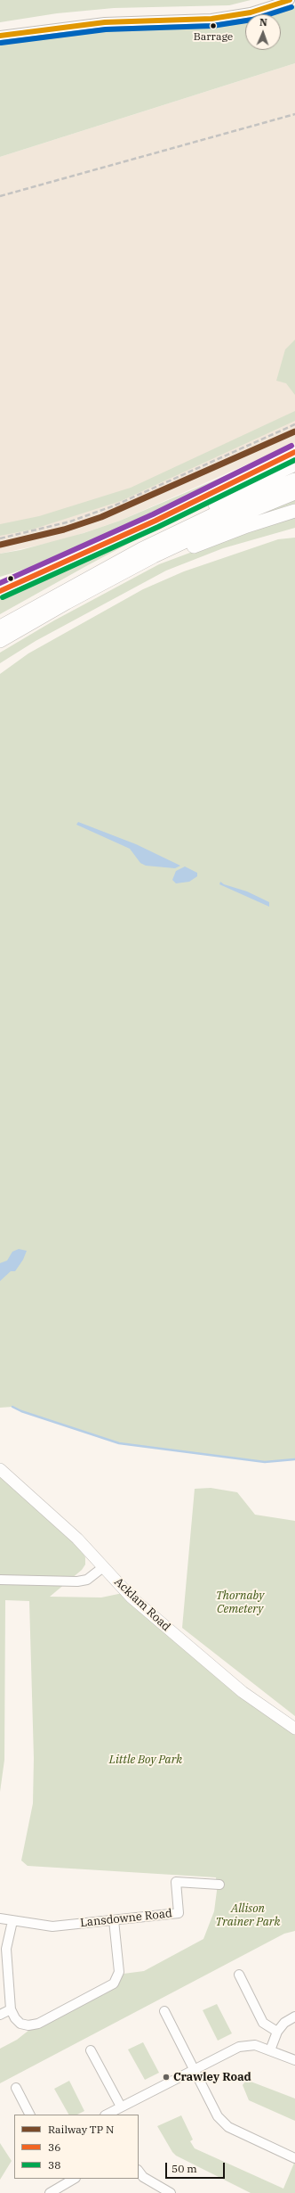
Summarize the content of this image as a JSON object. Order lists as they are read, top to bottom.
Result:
{
  "streets": {
    "main road": ["Acklam Road"],
    "street": ["Lansdowne Road"]
  },
  "parks": ["Thornaby Cemetery", "Little Boy Park", "Allison Trainer Park"],
  "places": ["Barrage", "Crawley Road"],
  "lines": ["transit line 36", "transit line 38"],
  "legend": ["Railway TP N", "36", "38"],
  "scale_bar": "50 m",
  "north": "top"
}
